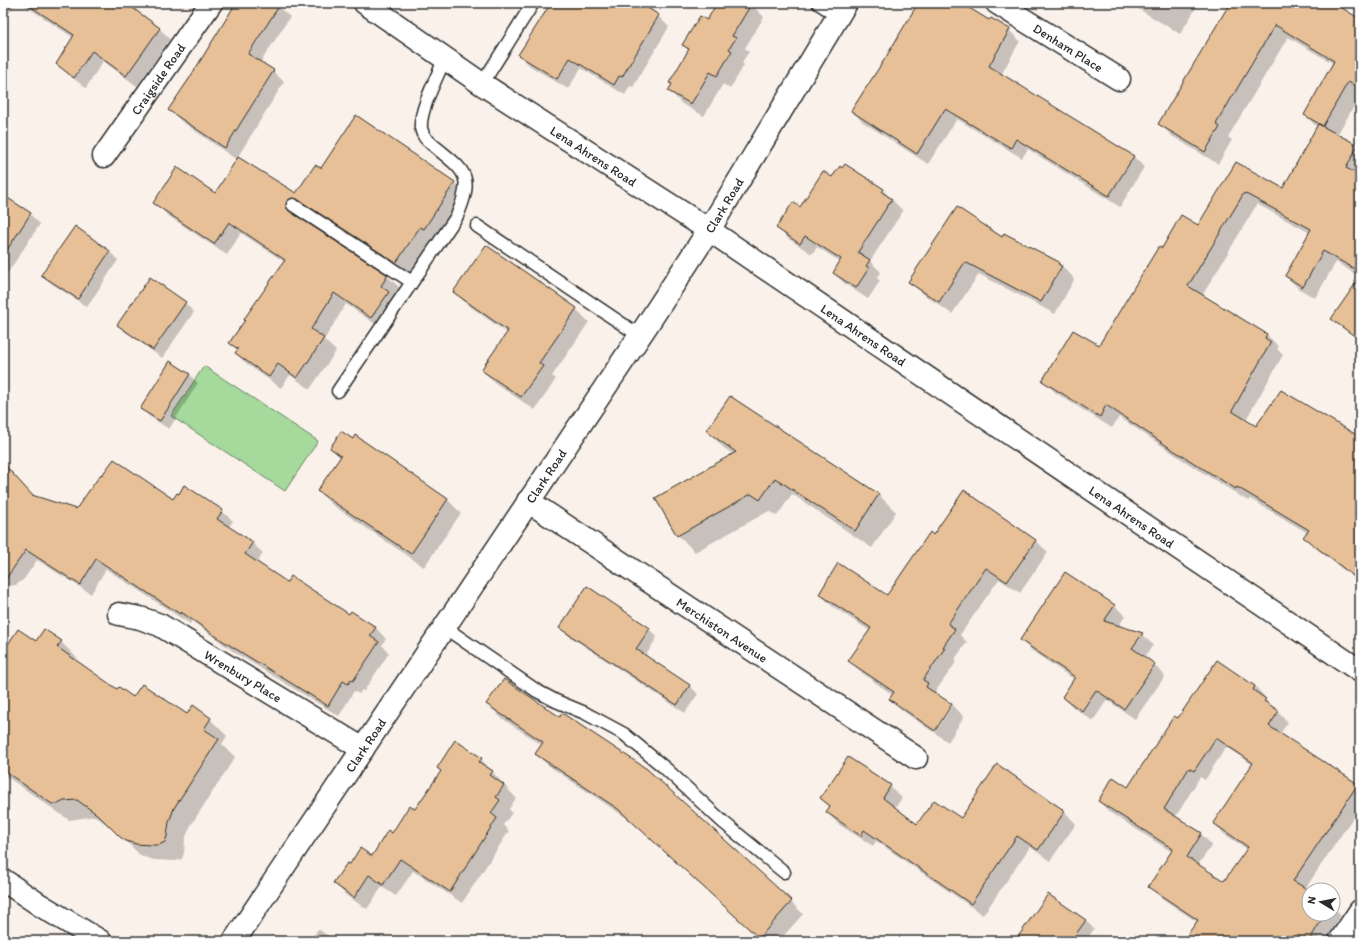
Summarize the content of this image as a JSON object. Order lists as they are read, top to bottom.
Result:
{
  "streets": {
    "street": [
      "Denham Place",
      "Craigside Road",
      "Lena Ahrens Road",
      "Clark Road",
      "Merchiston Avenue",
      "Wrenbury Place"
    ]
  },
  "crossings": [
    ["Lena Ahrens Road", "Clark Road"],
    ["Clark Road", "Merchiston Avenue"],
    ["Clark Road", "Wrenbury Place"]
  ],
  "north": "left"
}
